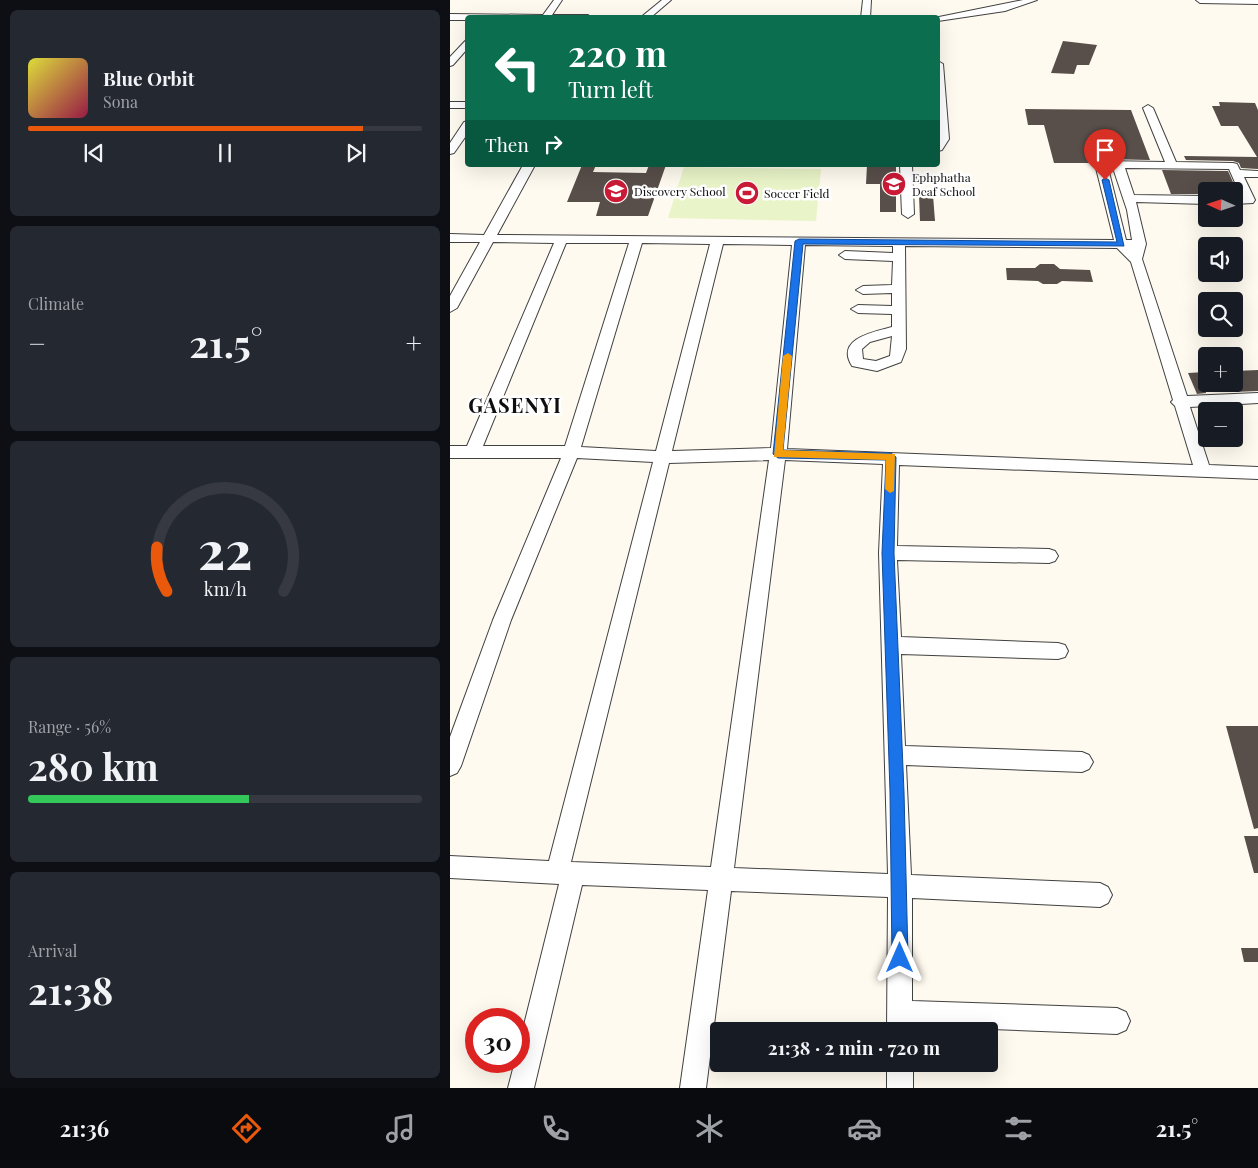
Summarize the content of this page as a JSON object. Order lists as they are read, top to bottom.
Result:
{
  "districts": ["GASENYI"],
  "places": {
    "school or university": ["Ephphatha Deaf School", "Discovery School"],
    "sports": ["Soccer Field"]
  },
  "north": "left",
  "page": {
    "turn": ["220 m", "Turn left"],
    "song": ["Blue Orbit", "Sona"],
    "then": "Then",
    "map_buttons": ["+", "−"],
    "tile": [
      "Climate",
      ["Range · 56%", "280 km"],
      ["Arrival", "21:38"]
    ],
    "heat": ["−", "21.5°", "+"],
    "limit": "30",
    "trip": "21:38 · 2 min · 720 m",
    "tabs": ["21:36", "21.5°"],
    "gauge": ["22", "km/h"]
  }
}
